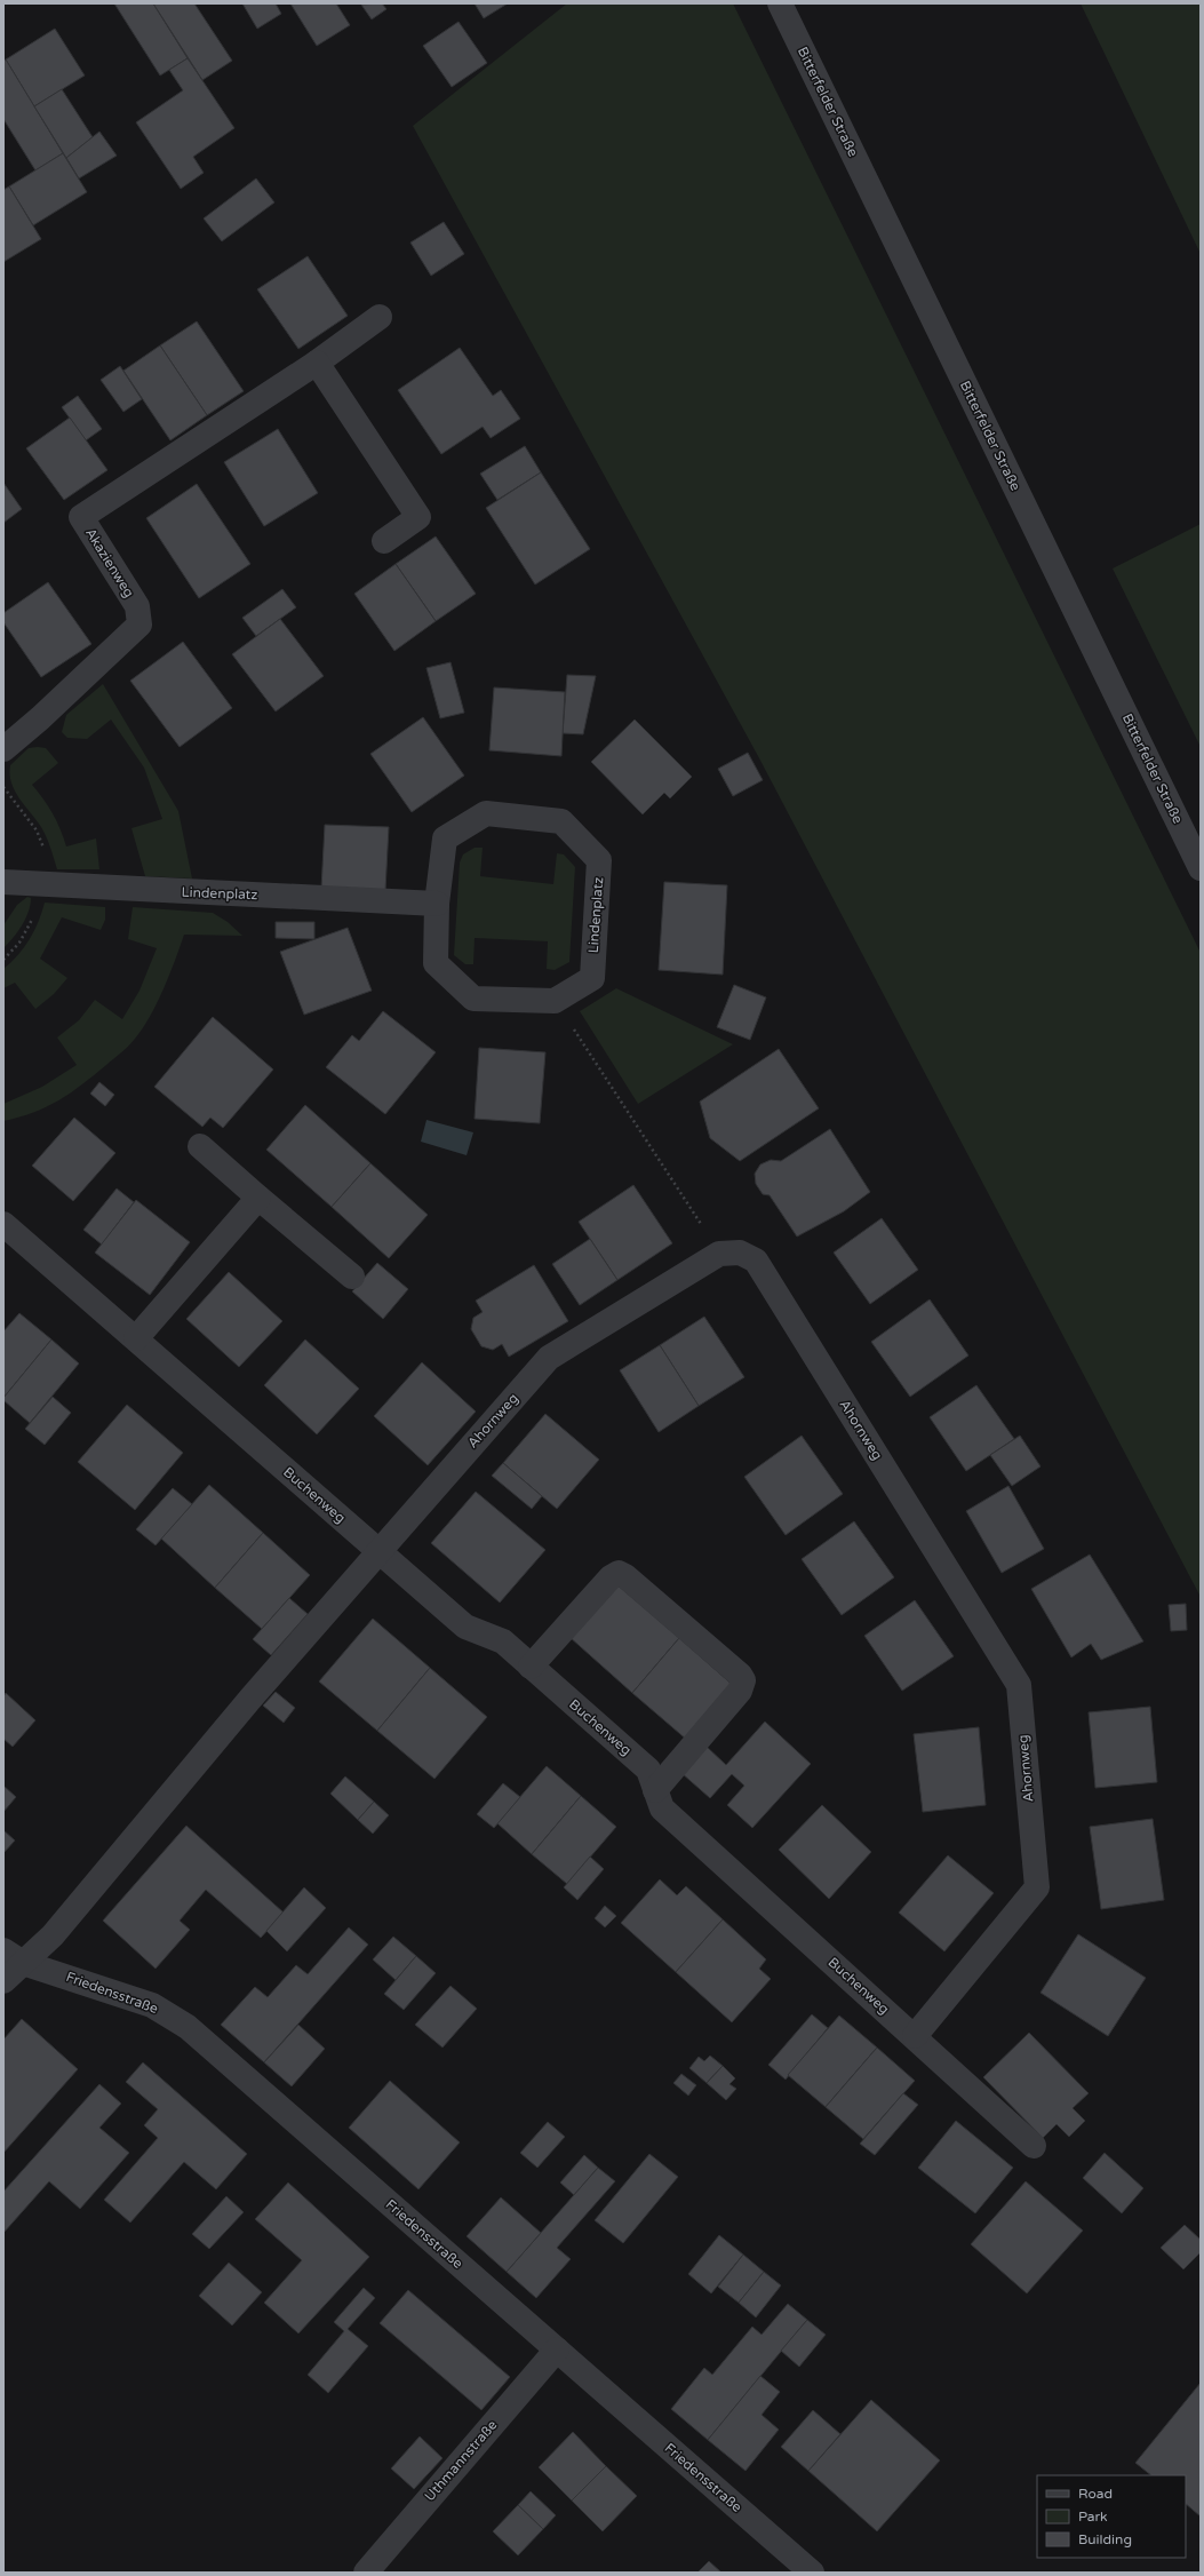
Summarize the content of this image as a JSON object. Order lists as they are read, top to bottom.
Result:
{
  "streets": {
    "street": [
      "Bitterfelder Straße",
      "Akazienweg",
      "Lindenplatz",
      "Ahornweg",
      "Buchenweg",
      "Friedensstraße",
      "Uthmannstraße"
    ]
  },
  "crossings": [
    ["Ahornweg", "Buchenweg"],
    ["Ahornweg", "Friedensstraße"],
    ["Friedensstraße", "Uthmannstraße"]
  ],
  "legend": ["Road", "Park", "Building"]
}
